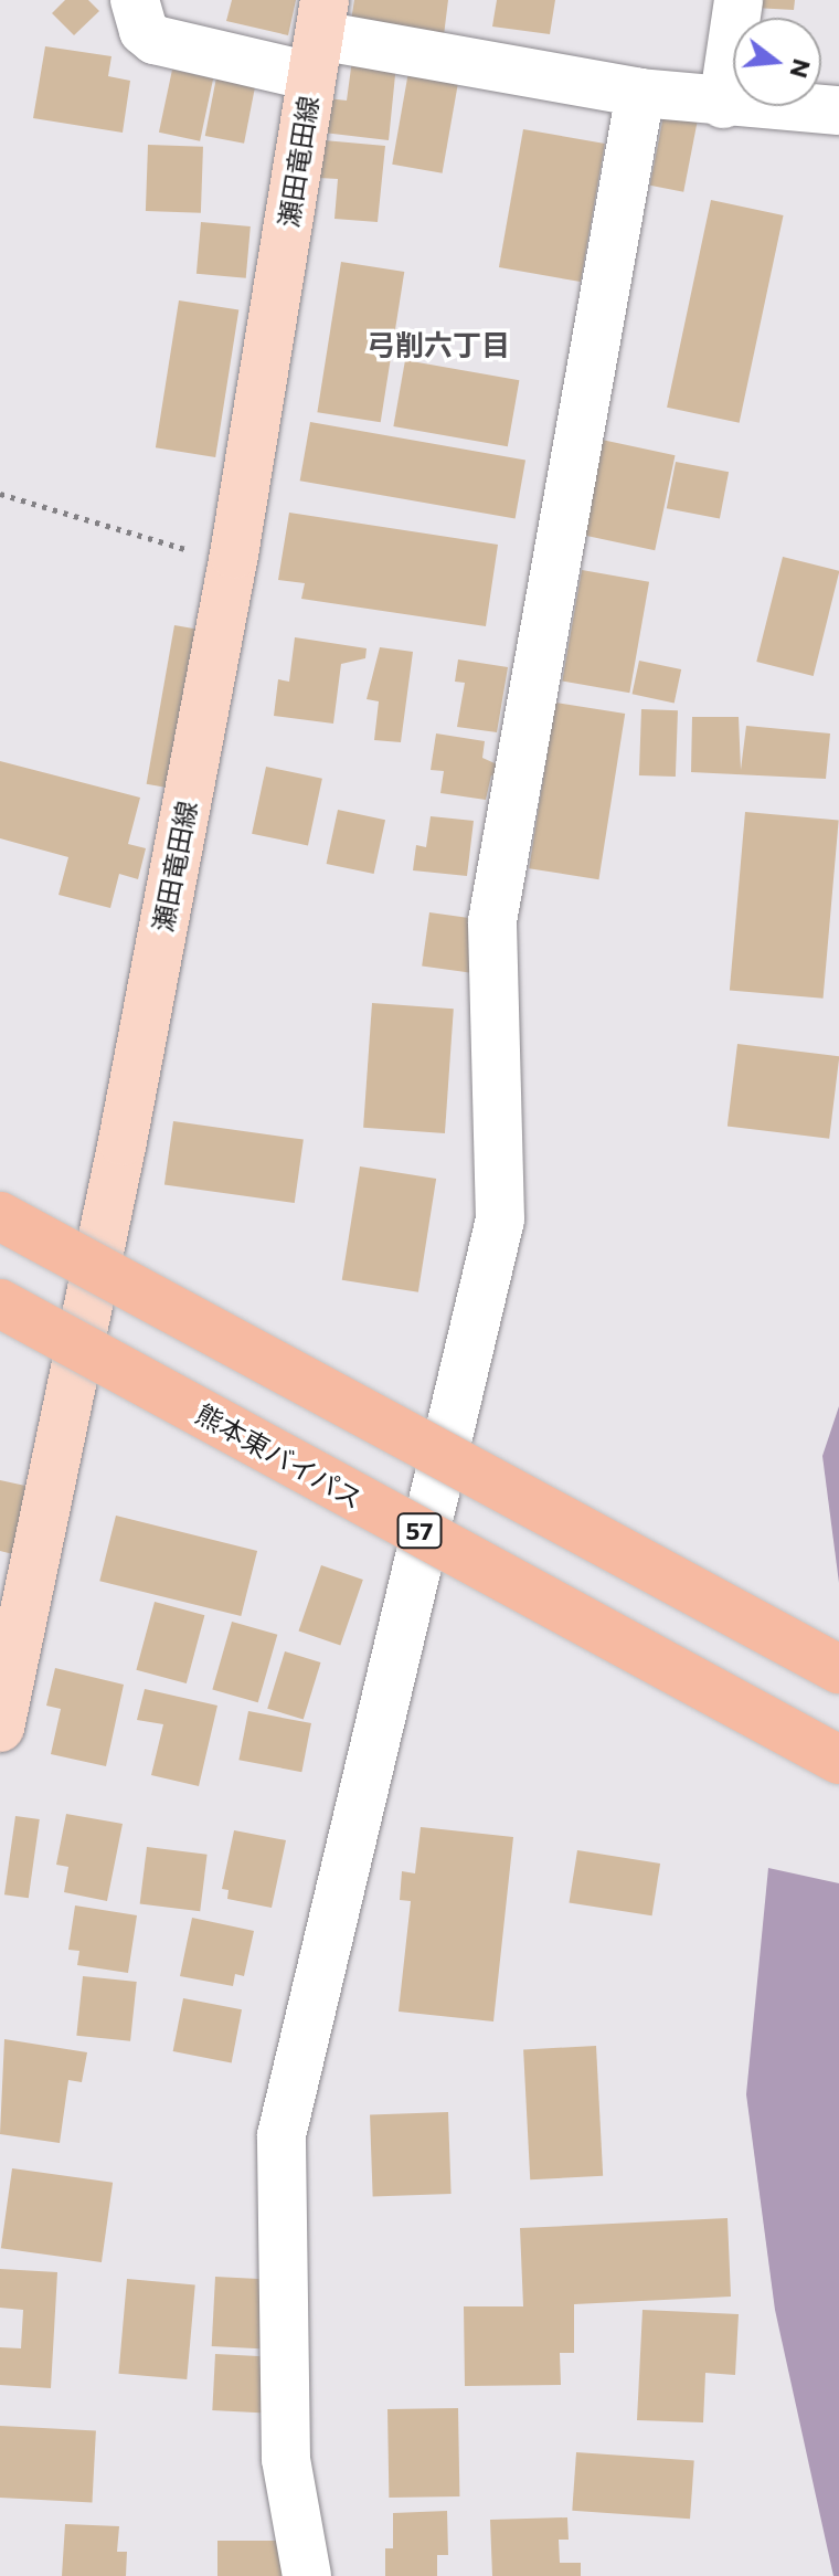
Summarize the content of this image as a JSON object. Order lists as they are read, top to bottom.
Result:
{
  "streets": {
    "highway": ["熊本東バイパス", "57"],
    "main road": ["瀬田竜田線"]
  },
  "districts": ["弓削六丁目"],
  "north": "right"
}
